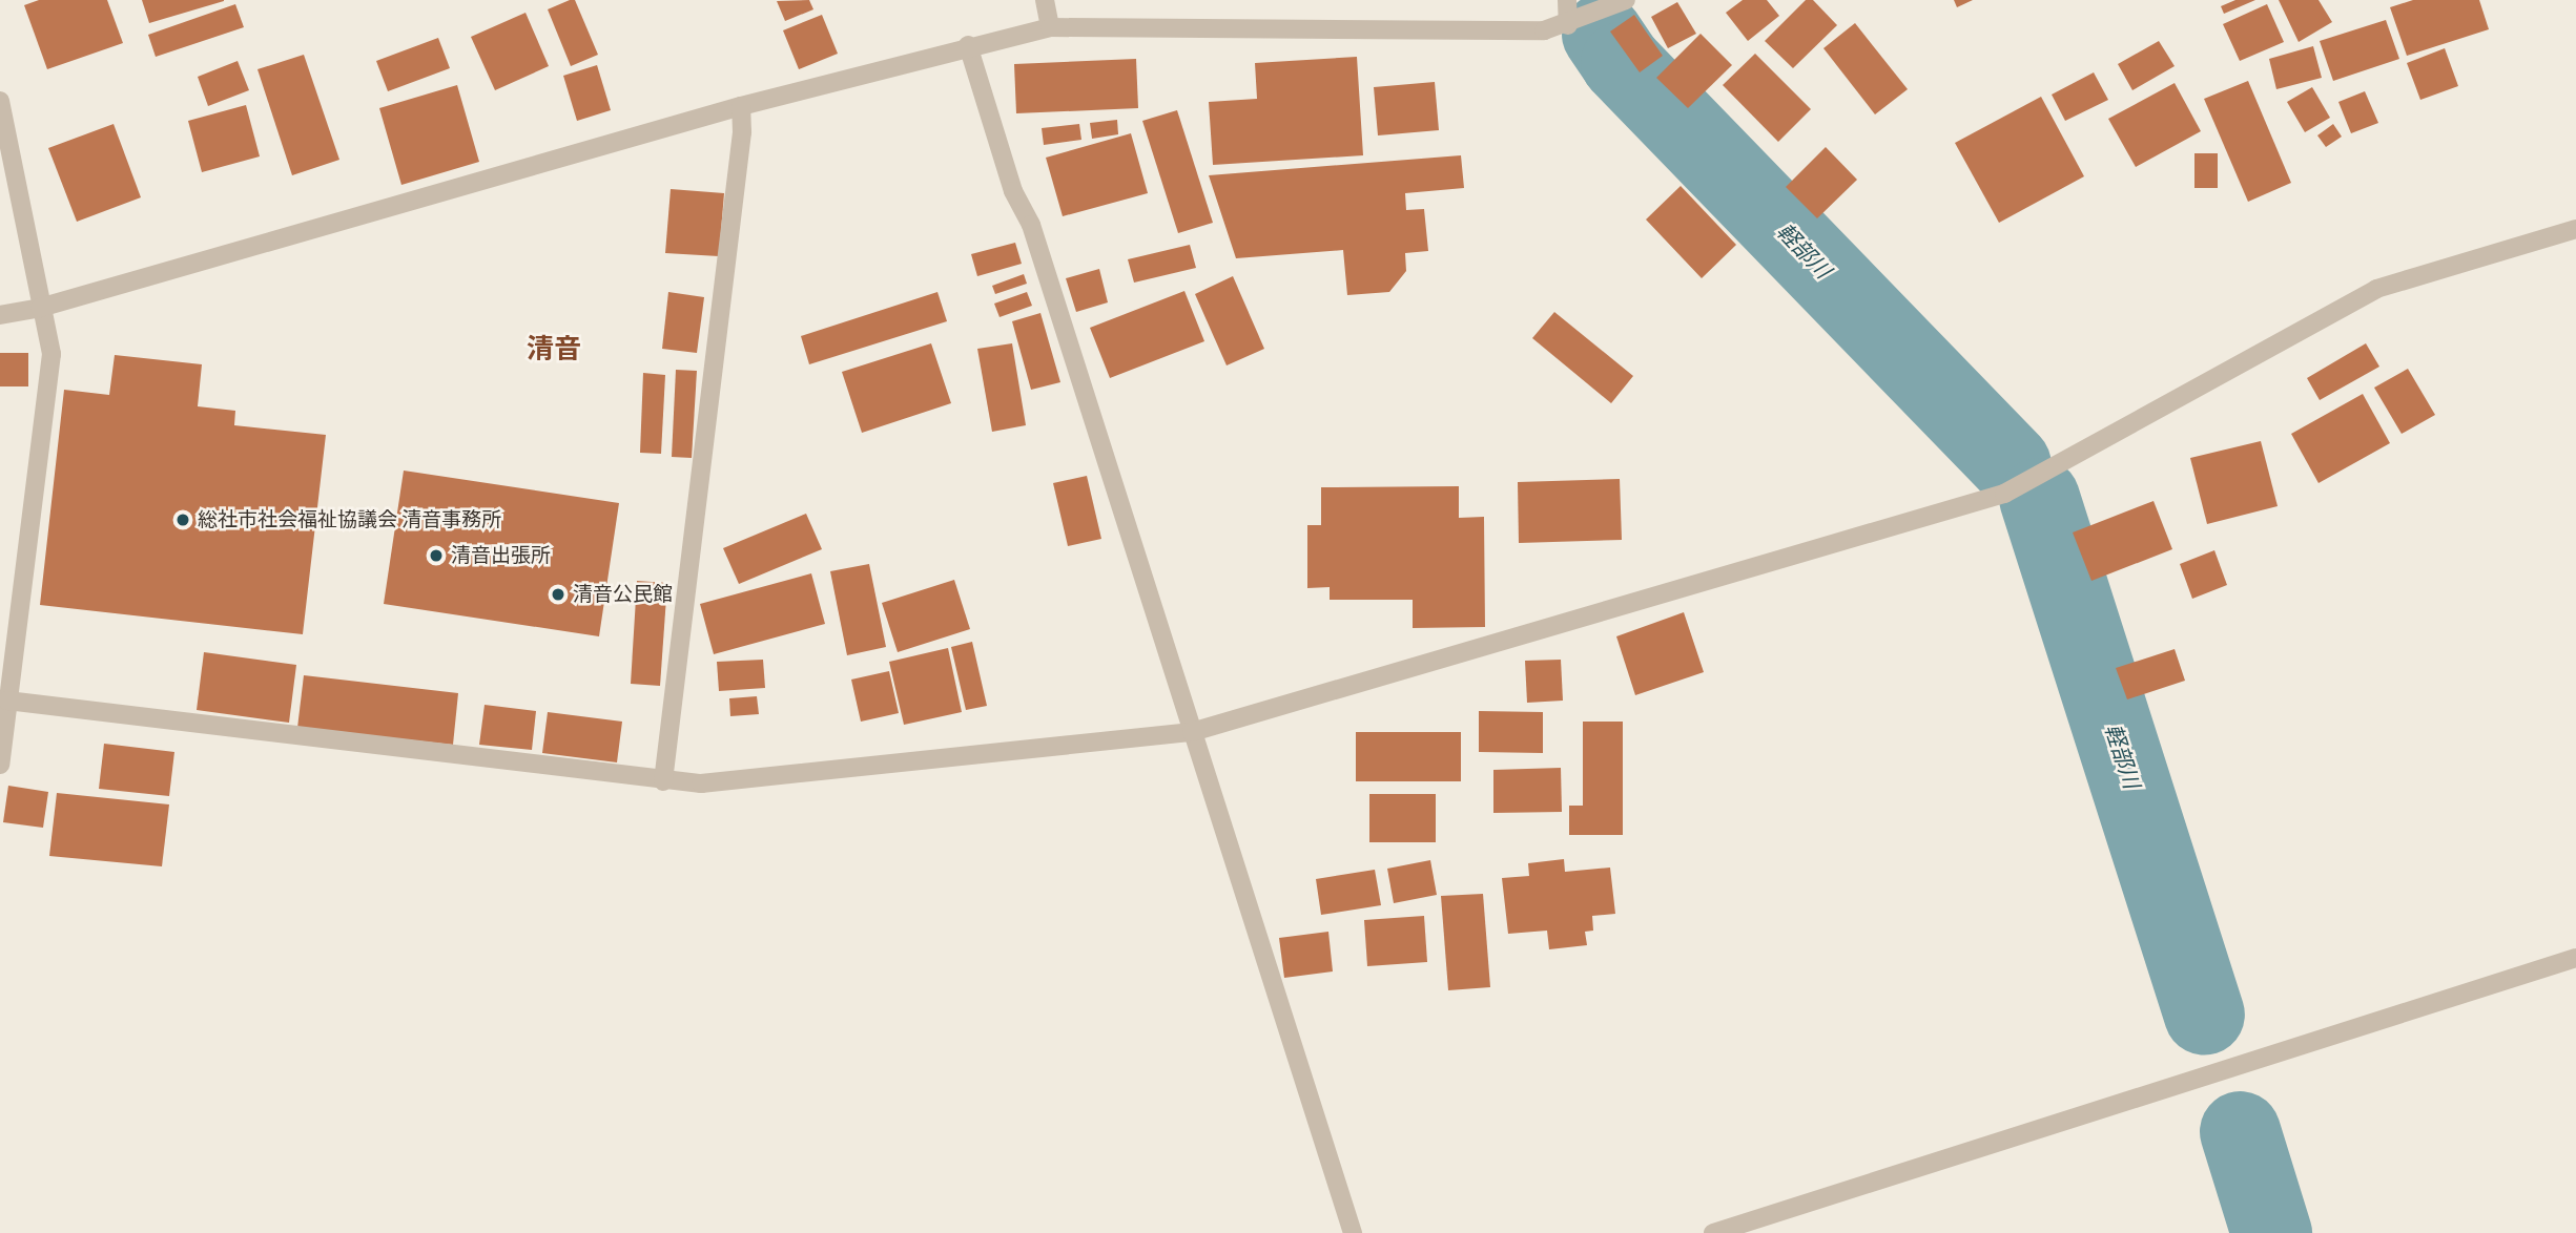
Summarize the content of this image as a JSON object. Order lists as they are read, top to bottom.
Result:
{
  "districts": ["清音"],
  "water": ["軽部川"],
  "places": ["総社市社会福祉協議会 清音事務所", "清音出張所", "清音公民館"]
}
